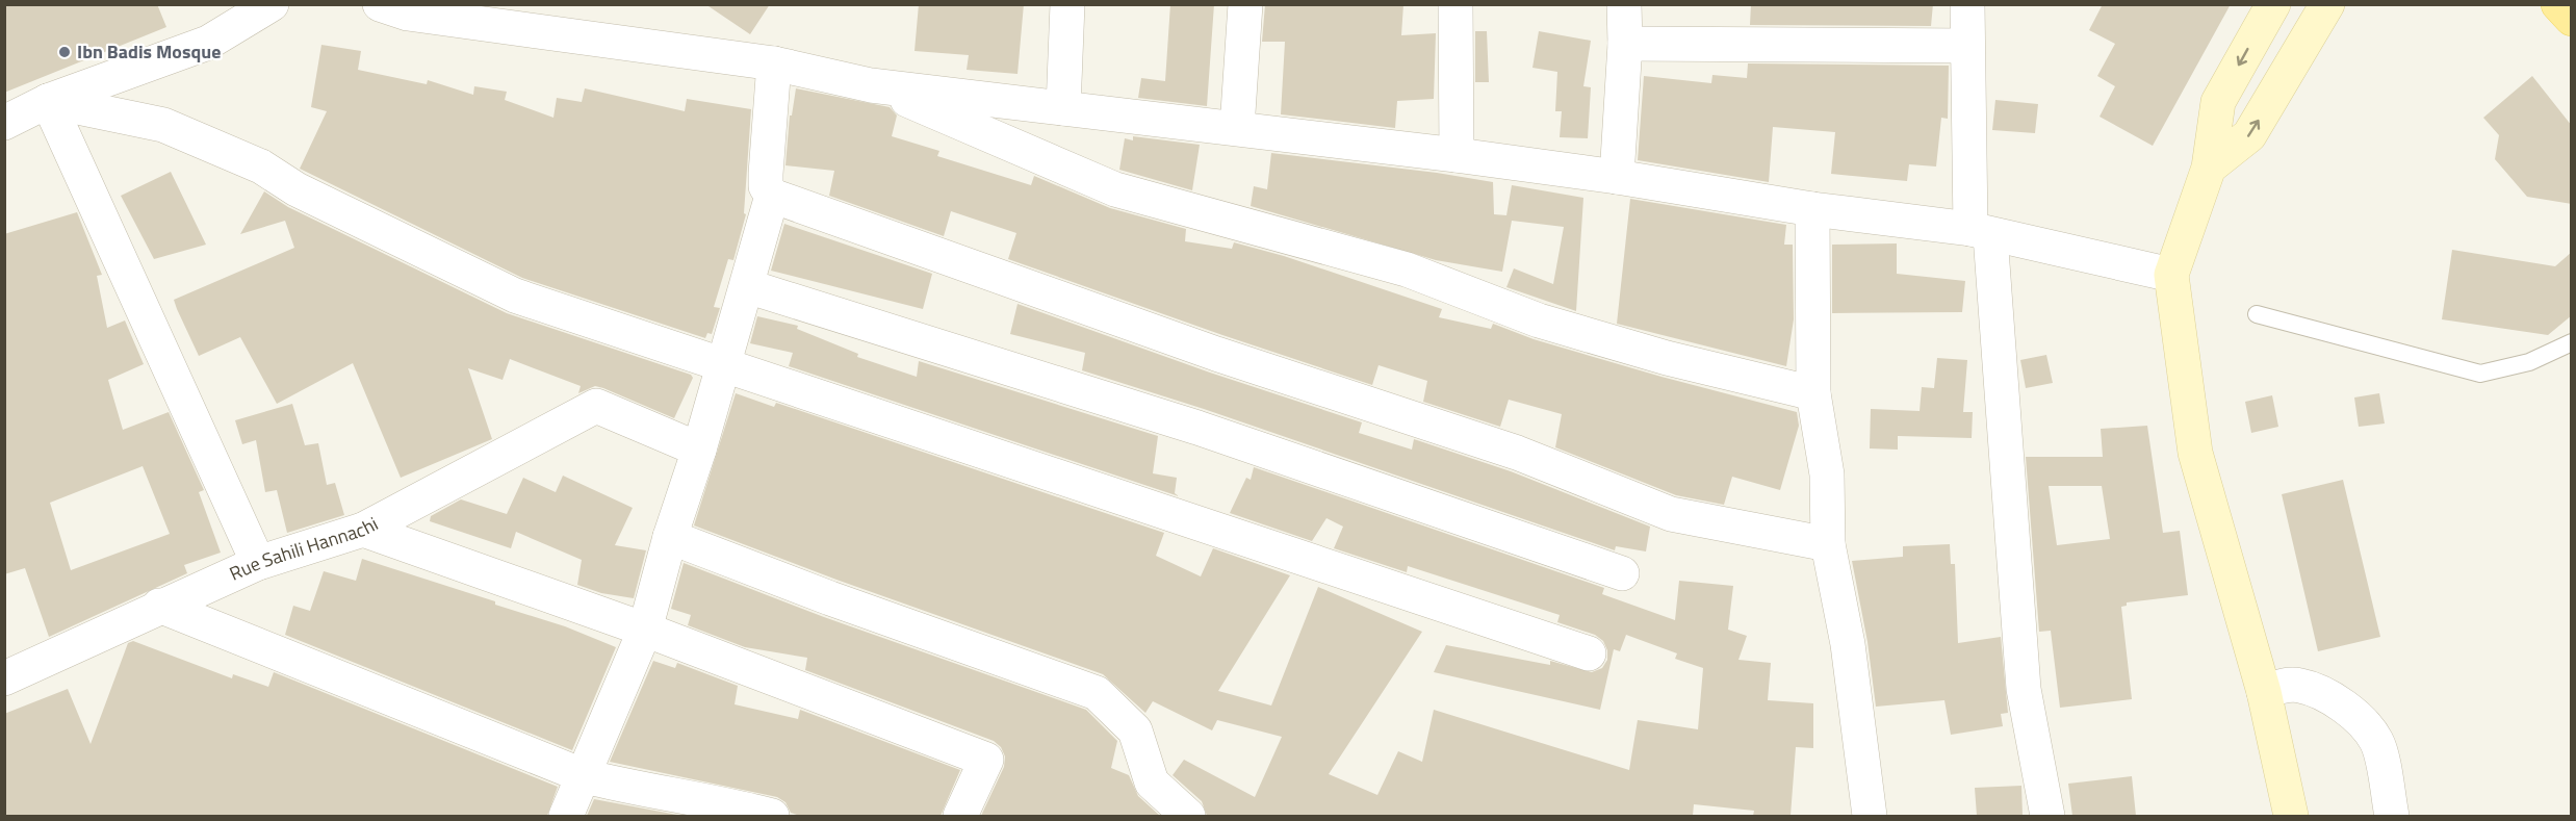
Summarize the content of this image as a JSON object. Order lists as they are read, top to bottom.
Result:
{
  "streets": {
    "street": ["Rue Sahili Hannachi"]
  },
  "places": ["Ibn Badis Mosque"]
}
